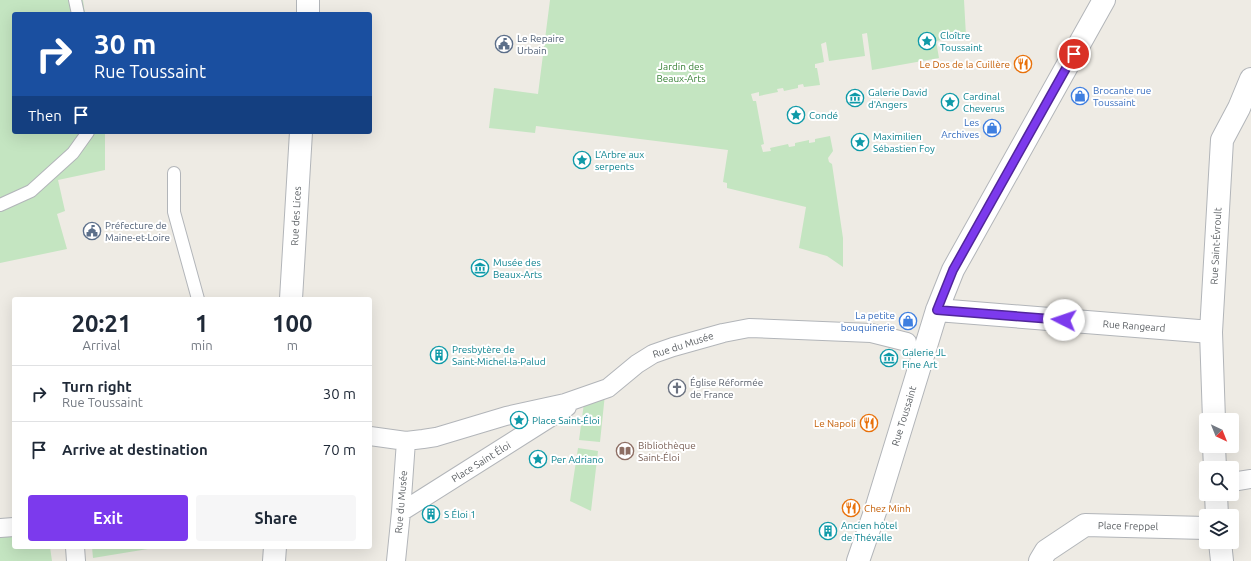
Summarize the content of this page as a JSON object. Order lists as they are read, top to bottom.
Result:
{
  "streets": {
    "street": [
      "Rue des Lices",
      "Rue Saint-Évroult",
      "Rue Rangeard",
      "Rue du Musée",
      "Rue Toussaint",
      "Place Saint Éloi",
      "Place Freppel"
    ]
  },
  "crossings": [
    ["Rue Saint-Évroult", "Rue Rangeard"],
    ["Rue Rangeard", "Rue Toussaint"],
    ["Rue du Musée", "Place Saint Éloi"]
  ],
  "parks": ["Jardin des Beaux-Arts"],
  "places": {
    "place": [
      "Cloître Toussaint",
      "Cardinal Cheverus",
      "Condé",
      "Maximilien Sébastien Foy",
      "L’Arbre aux serpents",
      "Place Saint-Éloi",
      "Per Adriano"
    ],
    "public building": ["Le Repaire Urbain", "Préfecture de Maine-et-Loire"],
    "restaurant": ["Le Dos de la Cuillère", "Le Napoli", "Chez Minh"],
    "shop": ["Brocante rue Toussaint", "Les Archives", "La petite bouquinerie"],
    "museum": ["Galerie David d'Angers", "Musée des Beaux-Arts", "Galerie JL Fine Art"],
    "building": ["Presbytère de Saint-Michel-la-Palud", "S Éloi 1", "Ancien hôtel de Thévalle"],
    "church": ["Église Réformée de France"],
    "library": ["Bibliothèque Saint-Éloi"]
  },
  "north": "bottom right",
  "page": {
    "turn": ["30 m", "Rue Toussaint"],
    "then": "Then",
    "eta": [
      "20:21",
      "Arrival",
      "1",
      "min",
      "100",
      "m"
    ],
    "list": [
      {
        "name": "Turn right",
        "note": "Rue Toussaint",
        "value": "30 m"
      },
      {
        "name": "Arrive at destination",
        "value": "70 m"
      }
    ],
    "buttons": ["Exit", "Share"]
  }
}
